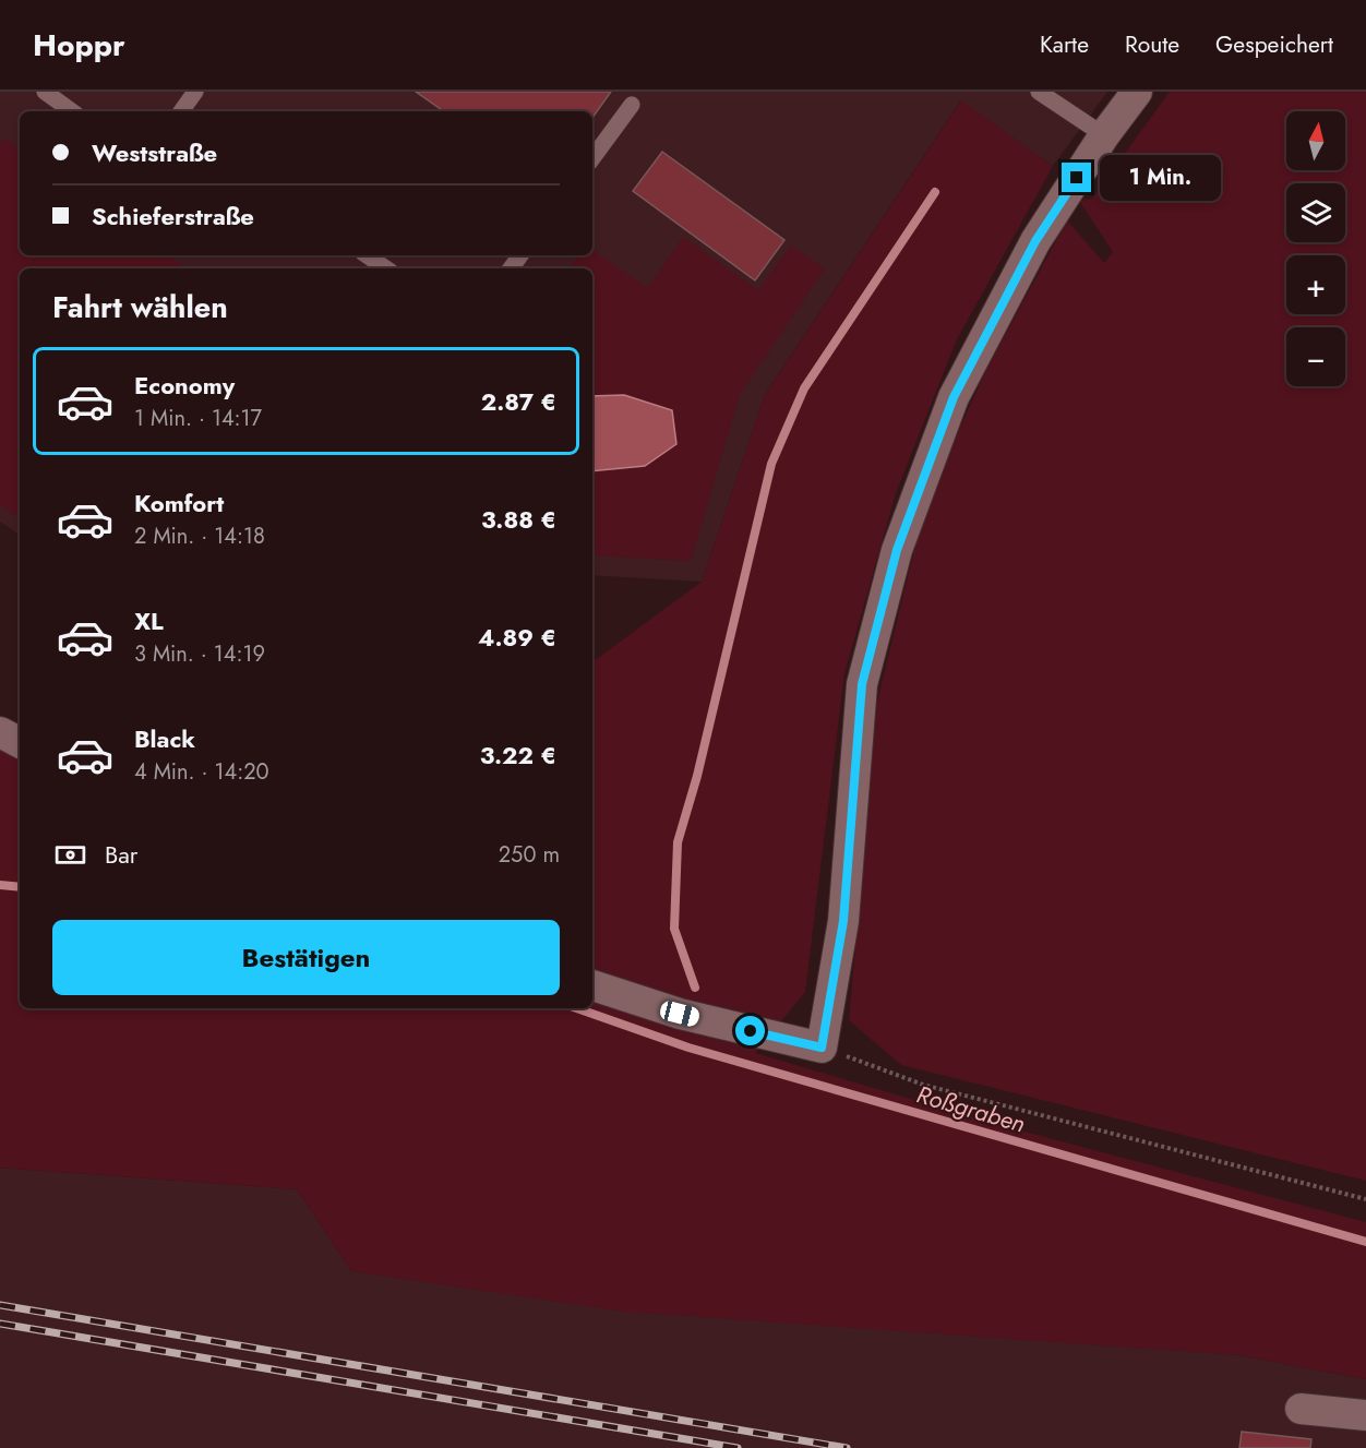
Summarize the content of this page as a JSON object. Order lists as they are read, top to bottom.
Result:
{
  "water": ["Roßgraben"],
  "north": "top",
  "page": {
    "header": "Hoppr",
    "nav": ["Karte", "Route", "Gespeichert"],
    "map_buttons": ["+", "−"],
    "banner": ["Weststraße", "Schieferstraße"],
    "bubble": "1 Min.",
    "heading": "Fahrt wählen",
    "list": [
      {
        "name": "Economy",
        "note": "1 Min. · 14:17",
        "value": "2.87 €"
      },
      {
        "name": "Komfort",
        "note": "2 Min. · 14:18",
        "value": "3.88 €"
      },
      {
        "name": "XL",
        "note": "3 Min. · 14:19",
        "value": "4.89 €"
      },
      {
        "name": "Black",
        "note": "4 Min. · 14:20",
        "value": "3.22 €"
      }
    ],
    "pay": ["Bar", "250 m"],
    "buttons": "Bestätigen"
  }
}
